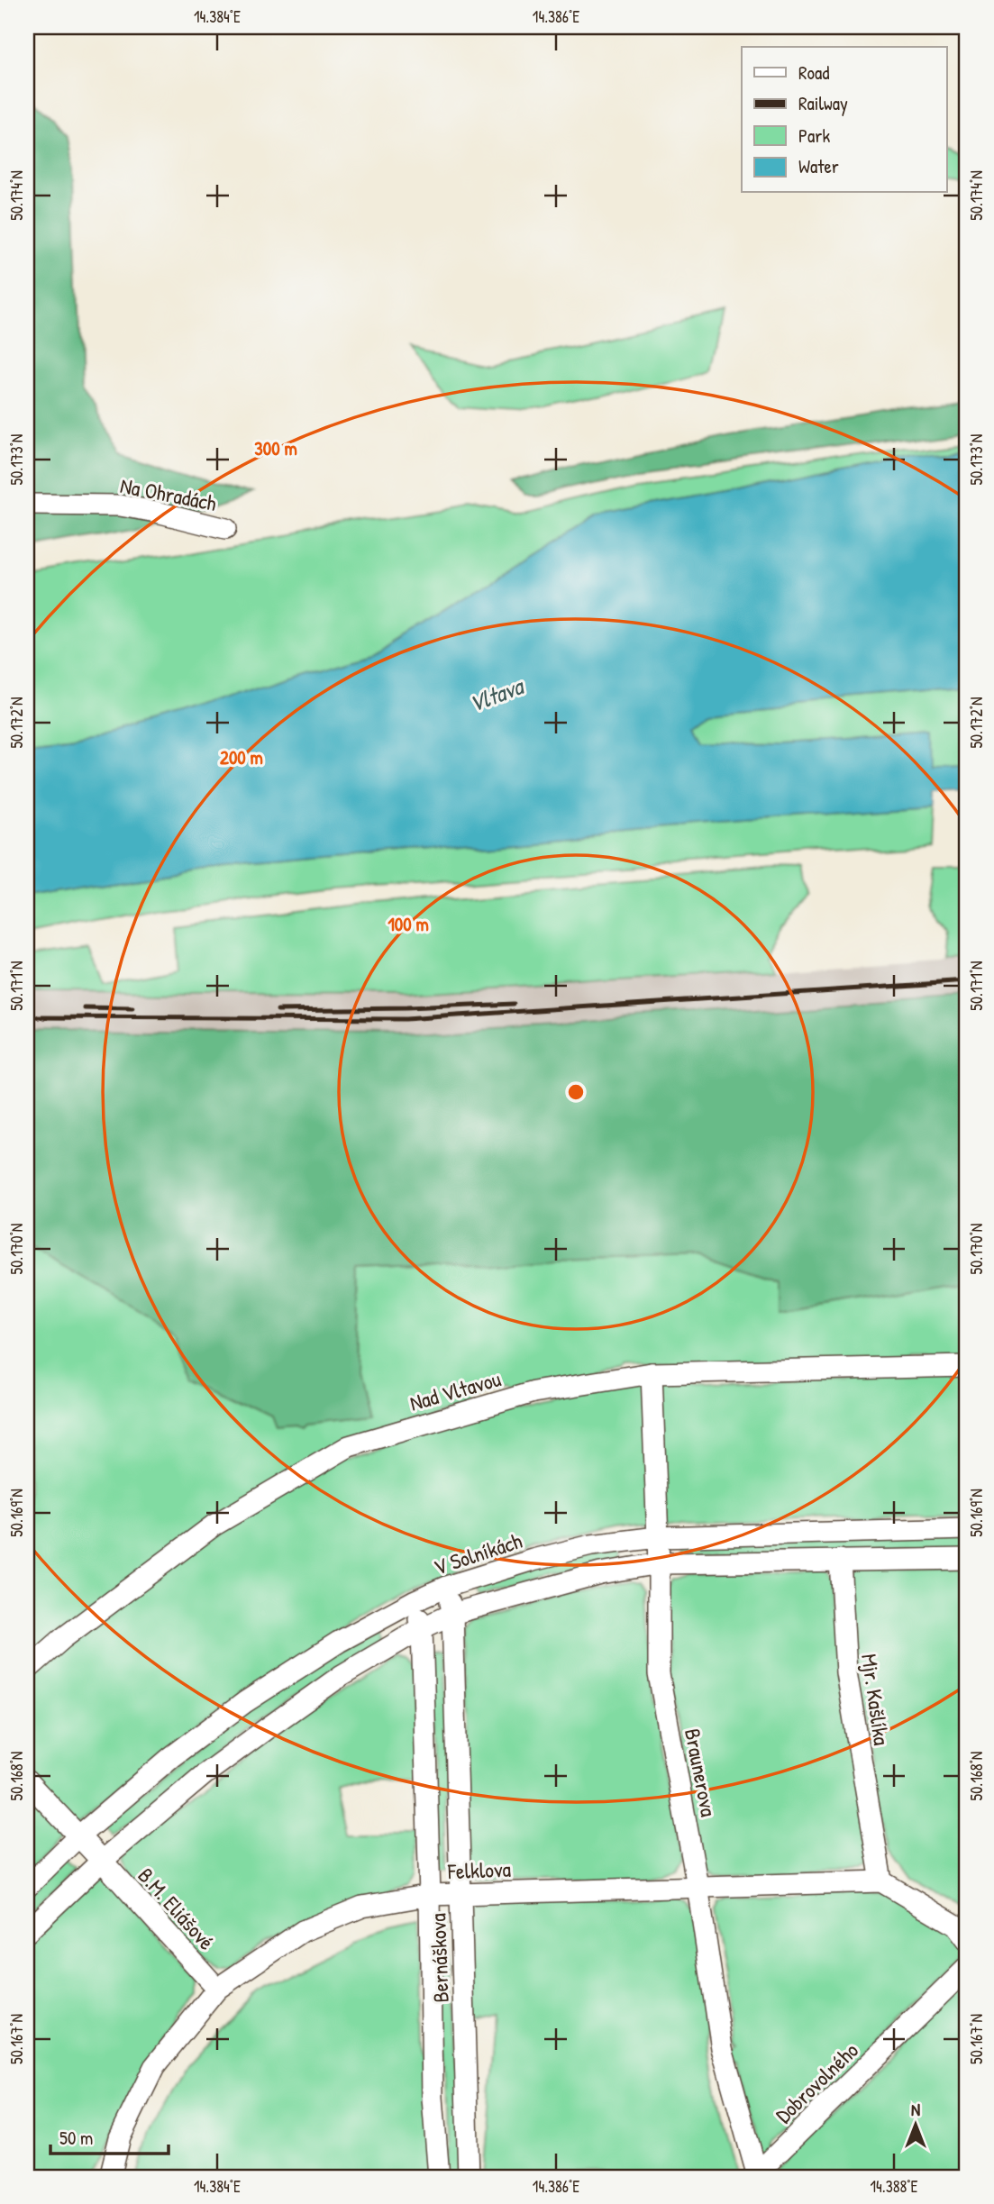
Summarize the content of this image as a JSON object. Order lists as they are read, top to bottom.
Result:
{
  "streets": {
    "street": [
      "Na Ohradách",
      "Nad Vltavou",
      "V Solníkách",
      "Mjr. Kašlíka",
      "Braunerova",
      "Felklova",
      "B.M. Eliášové",
      "Bernáškova",
      "Dobrovolného"
    ]
  },
  "crossings": [
    ["Nad Vltavou", "Braunerova"],
    ["V Solníkách", "Braunerova"],
    ["V Solníkách", "Bernáškova"],
    ["Mjr. Kašlíka", "Felklova"],
    ["Braunerova", "Felklova"],
    ["Braunerova", "Dobrovolného"],
    ["Felklova", "B.M. Eliášové"],
    ["Felklova", "Bernáškova"]
  ],
  "water": ["Vltava"],
  "legend": [
    "Road",
    "Railway",
    "Park",
    "Water"
  ],
  "scale_bar": "50 m",
  "north": "top",
  "coordinates": [
    "14.384°E",
    "14.386°E",
    "50.174°N",
    "50.173°N",
    "50.172°N",
    "50.171°N",
    "50.170°N",
    "50.169°N",
    "50.168°N",
    "50.167°N",
    "14.388°E"
  ],
  "rings": ["300 m", "200 m", "100 m"]
}
